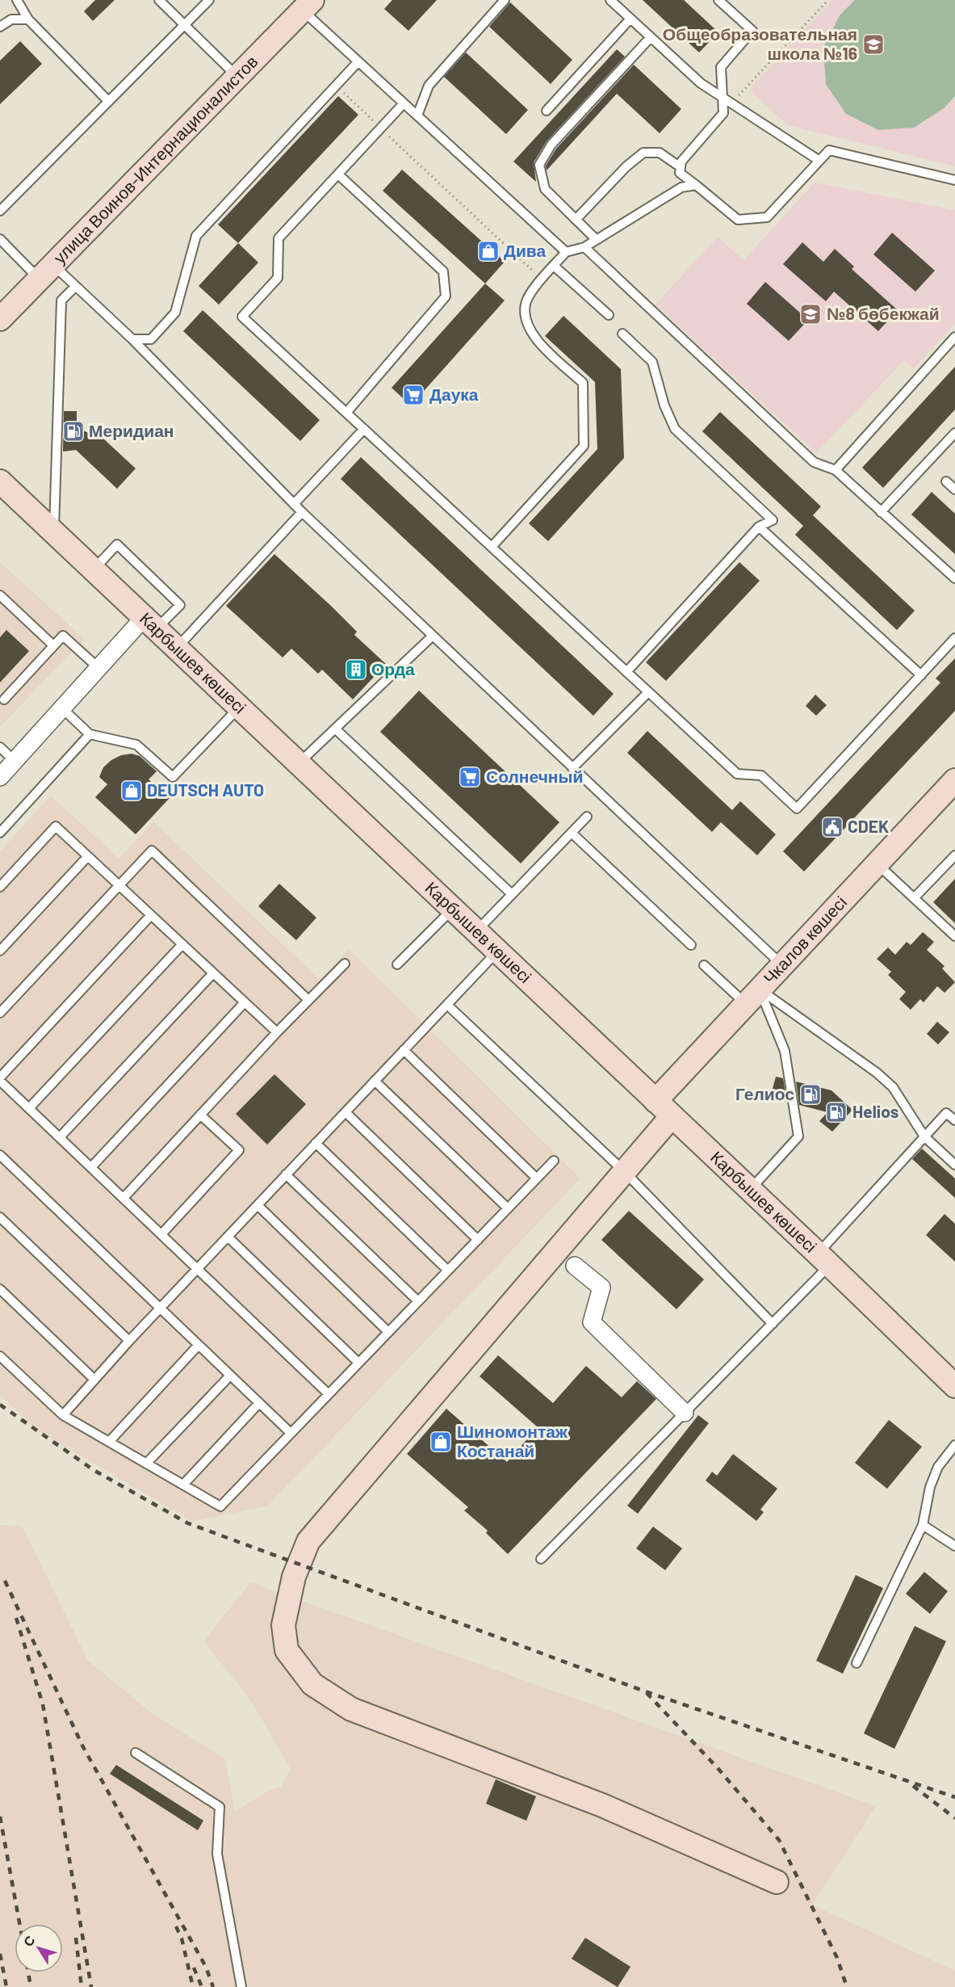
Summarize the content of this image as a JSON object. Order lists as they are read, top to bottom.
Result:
{
  "streets": {
    "street": ["улица Воинов-Интернационалистов", "Карбышев көшесі", "Чкалов көшесі"]
  },
  "crossings": [
    ["Карбышев көшесі", "Чкалов көшесі"]
  ],
  "places": {
    "school or university": ["Общеобразовательная школа №16", "№8 бөбекжай"],
    "shop": ["Дива", "DEUTSCH AUTO", "Шиномонтаж Костанай"],
    "supermarket": ["Даука", "Солнечный"],
    "fuel station": ["Меридиан", "Гелиос", "Helios"],
    "building": ["Орда"],
    "public building": ["CDEK"]
  },
  "north": "top left"
}
